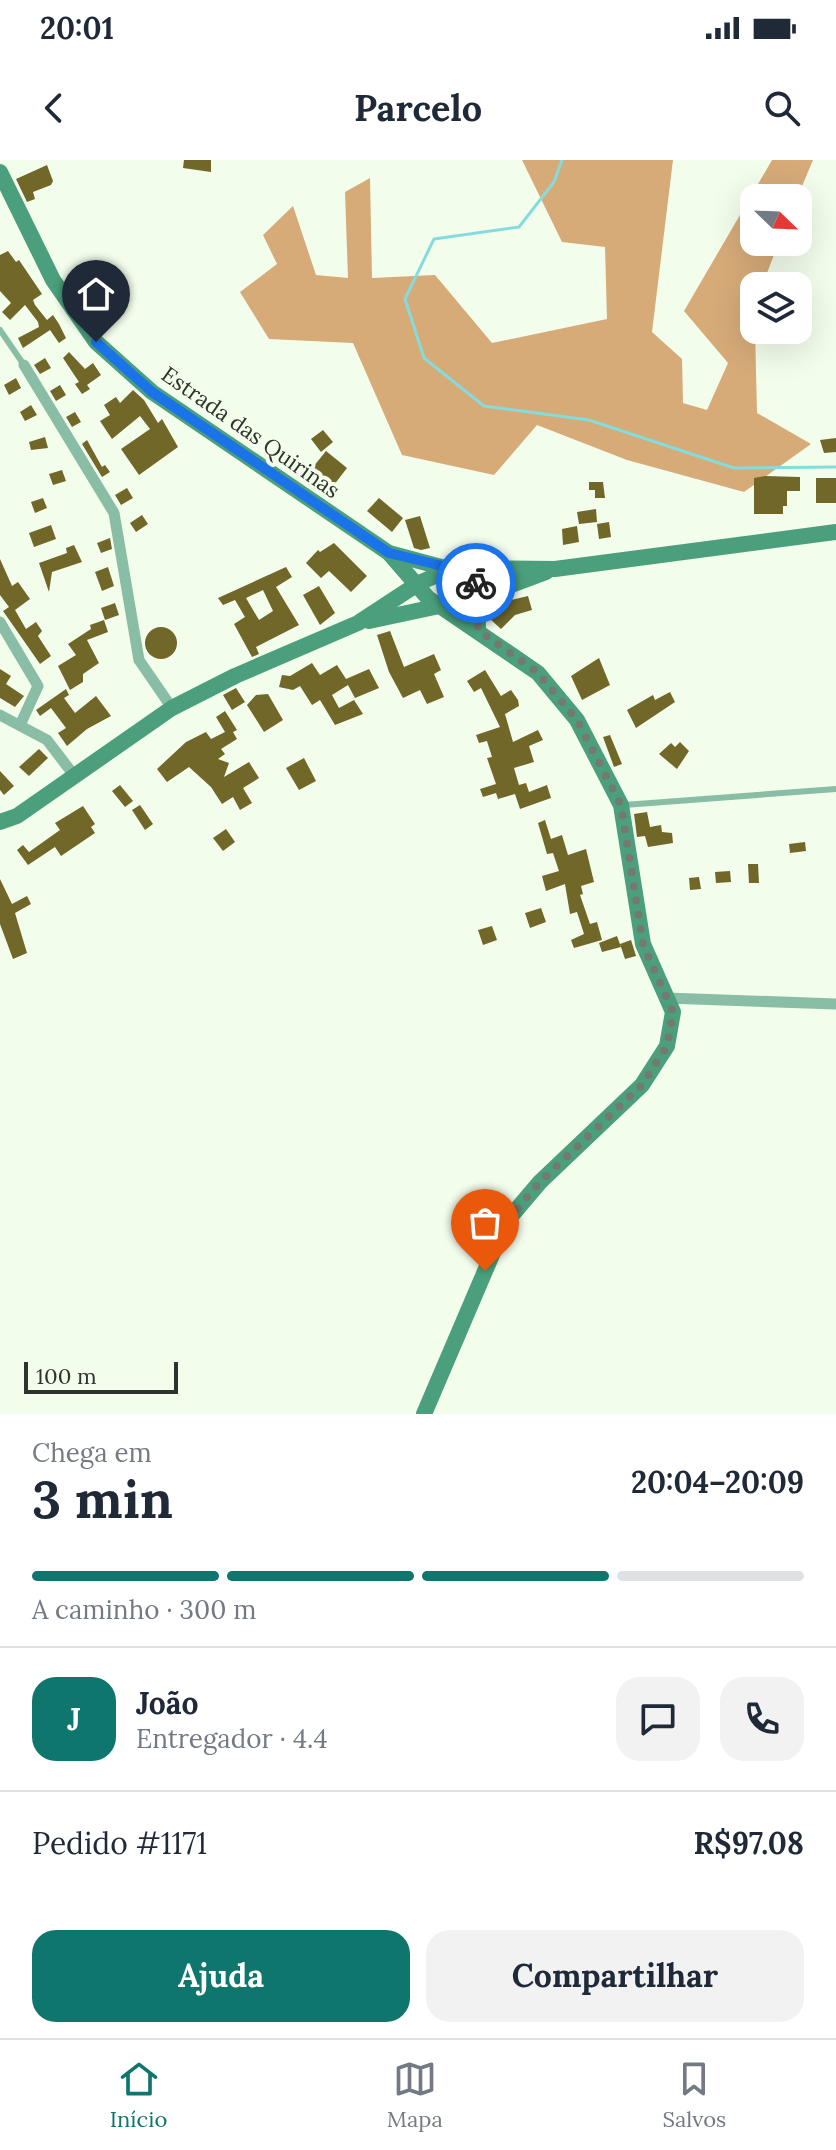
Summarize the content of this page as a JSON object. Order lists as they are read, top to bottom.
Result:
{
  "streets": {
    "street": ["Estrada das Quirinas"]
  },
  "scale_bar": "100 m",
  "north": "bottom right",
  "page": {
    "status": "20:01",
    "header": "Parcelo",
    "scale": "100 m",
    "heading": ["3 min", "Chega em", "20:04–20:09"],
    "panel": [
      "João",
      "Entregador · 4.4",
      "Pedido #1171",
      "R$97.08"
    ],
    "bar": "A caminho · 300 m",
    "round": "J",
    "buttons": ["Ajuda", "Compartilhar"],
    "tabs": ["Início", "Mapa", "Salvos"]
  }
}
